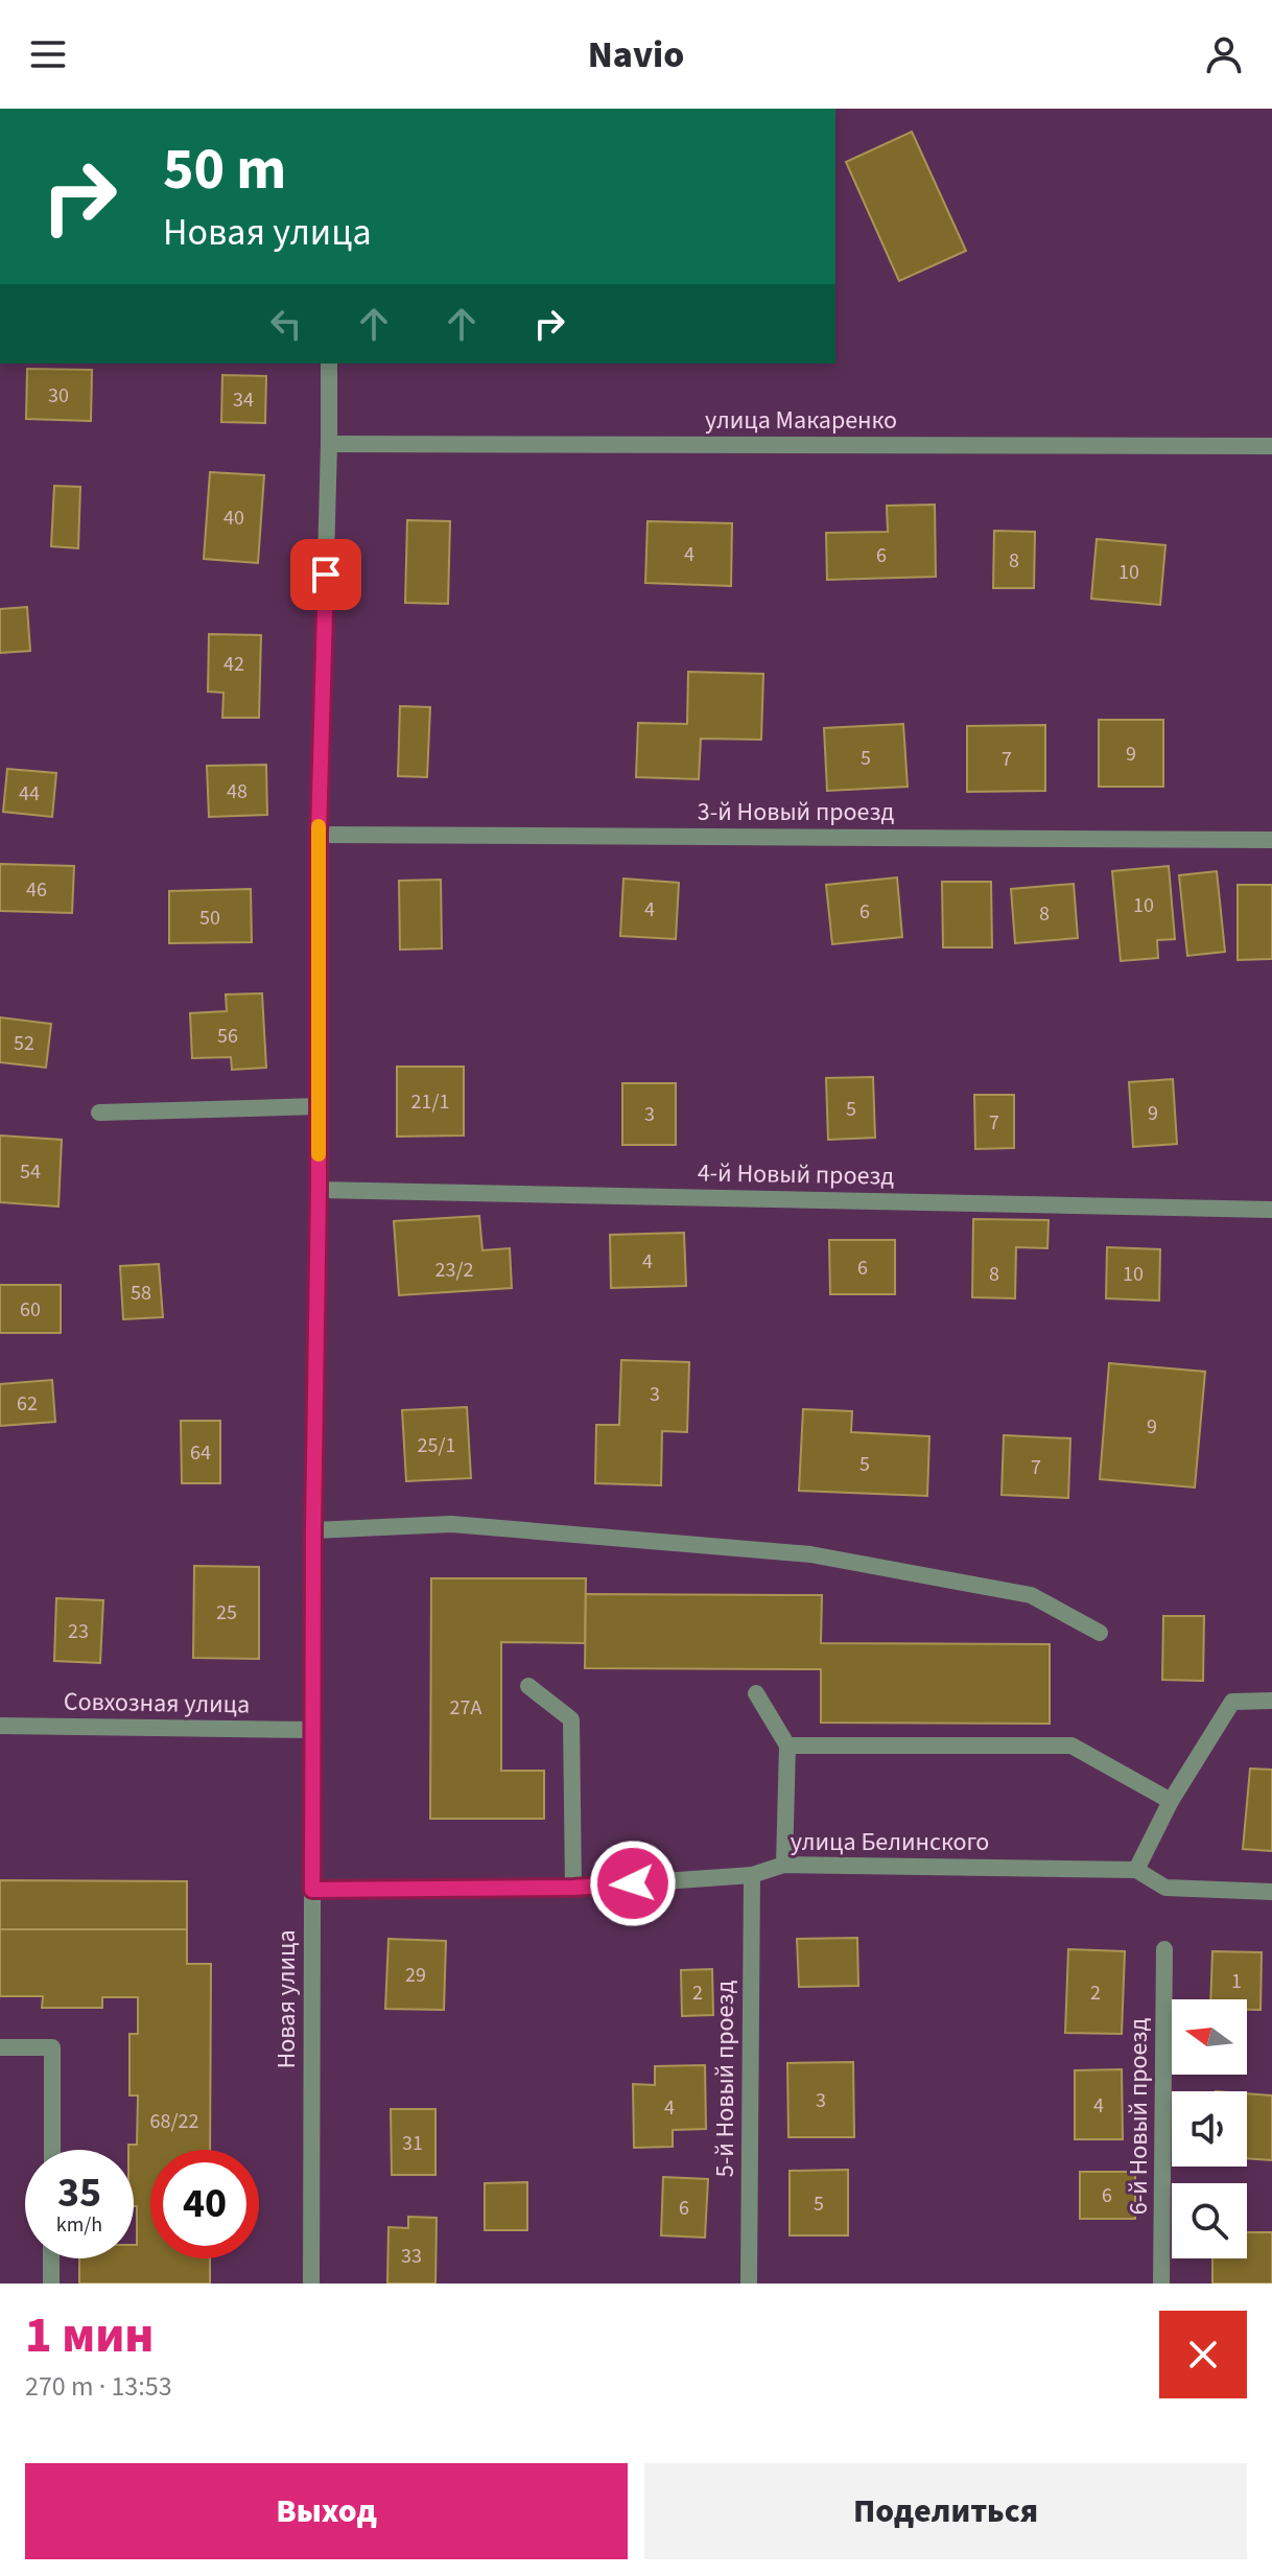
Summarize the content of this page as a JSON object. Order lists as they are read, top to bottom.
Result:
{
  "streets": {
    "street": [
      "улица Макаренко",
      "3-й Новый проезд",
      "4-й Новый проезд",
      "Совхозная улица",
      "улица Белинского",
      "Новая улица",
      "5-й Новый проезд",
      "6-й Новый проезд"
    ]
  },
  "crossings": [
    ["улица Макаренко", "Новая улица"],
    ["3-й Новый проезд", "Новая улица"],
    ["4-й Новый проезд", "Новая улица"],
    ["Совхозная улица", "Новая улица"],
    ["улица Белинского", "Новая улица"],
    ["улица Белинского", "5-й Новый проезд"]
  ],
  "house_numbers": [
    "30",
    "34",
    "40",
    "4",
    "6",
    "8",
    "10",
    "42",
    "9",
    "5",
    "7",
    "48",
    "44",
    "46",
    "10",
    "4",
    "6",
    "8",
    "50",
    "56",
    "52",
    "21/1",
    "5",
    "9",
    "3",
    "7",
    "54",
    "4",
    "6",
    "23/2",
    "8",
    "10",
    "58",
    "60",
    "3",
    "62",
    "9",
    "25/1",
    "64",
    "5",
    "7",
    "25",
    "23",
    "27А",
    "29",
    "1",
    "2",
    "2",
    "3",
    "4",
    "4",
    "68/22",
    "31",
    "6",
    "5",
    "6",
    "33"
  ],
  "north": "left",
  "page": {
    "header": "Navio",
    "turn": ["50 m", "Новая улица"],
    "speed": "35 km/h",
    "limit": "40",
    "heading": ["1 мин", "270 m · 13:53"],
    "buttons": ["Выход", "Поделиться"]
  }
}
